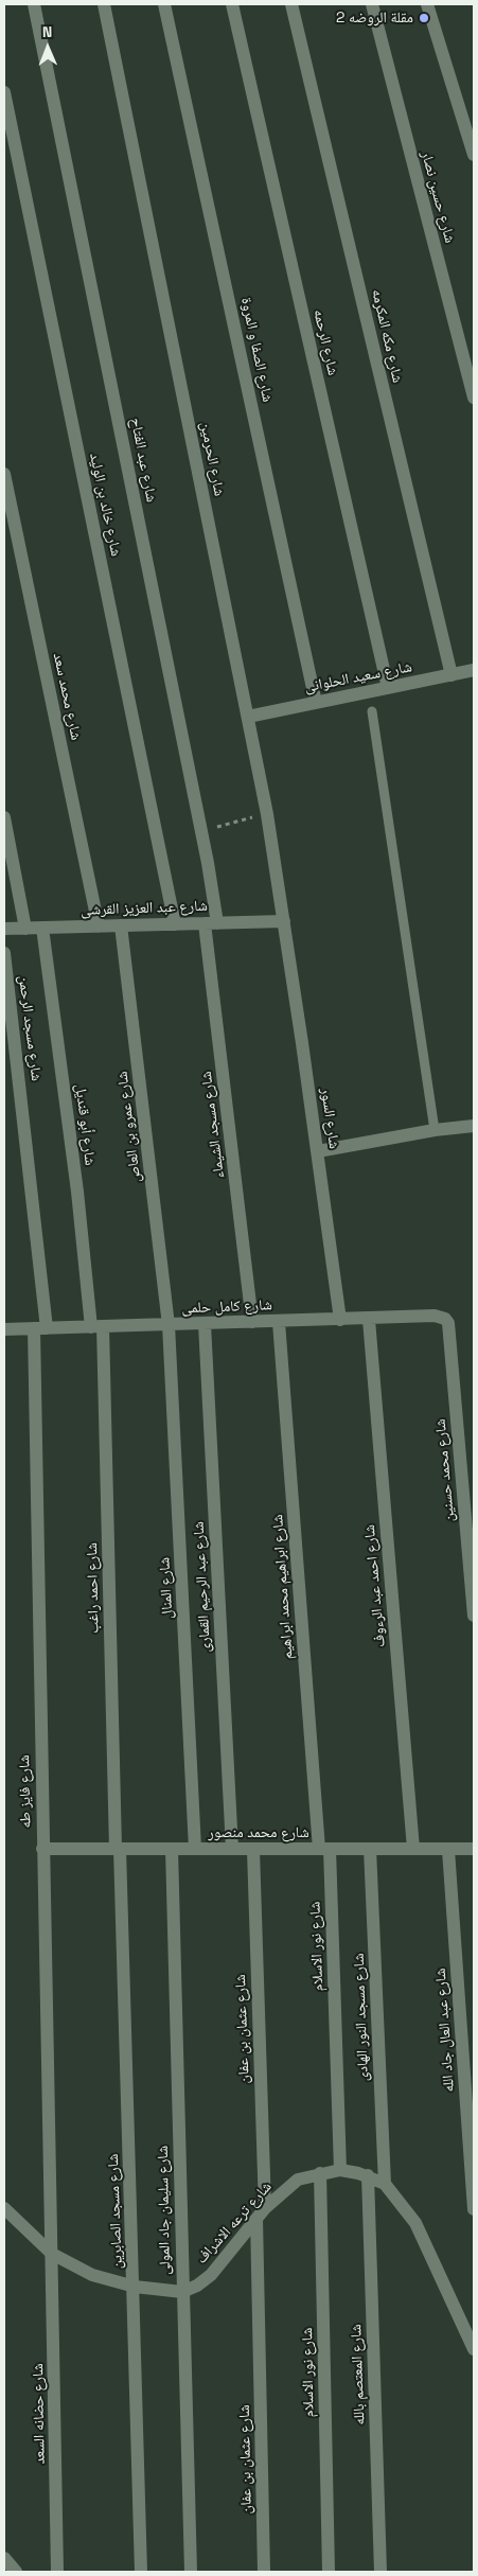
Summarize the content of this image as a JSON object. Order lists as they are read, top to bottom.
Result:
{
  "streets": {
    "street": [
      "شارع حسين نصار",
      "شارع مكه المكرمه",
      "شارع الرحمه",
      "شارع الصفا و المروة",
      "شارع الحرمين",
      "شارع عبد الفتاح",
      "شارع خالد بن الوليد",
      "شارع سعيد الحلوانى",
      "شارع محمد سعد",
      "شارع عبد العزيز القرشى",
      "شارع مسجد الرحمن",
      "شارع السور",
      "شارع أبو قنديل",
      "شارع مسجد الشيماء",
      "شارع عمرو بن العاص",
      "شارع كامل حلمى",
      "شارع محمد حسنين",
      "شارع احمد عبد الرءوف",
      "شارع عبد الرحيم القمارى",
      "شارع ابراهيم محمد ابراهيم",
      "شارع احمد راغب",
      "شارع المنال",
      "شارع فايز طه",
      "شارع محمد منصور",
      "شارع نور الاسلام",
      "شارع مسجد النور الهادى",
      "شارع عثمان بن عفان",
      "شارع عبد العال جاد الله",
      "شارع سليمان جاد المولى",
      "شارع مسجد الصابرين",
      "شارع ترعه الاشراف",
      "شارع المعتصم بالله",
      "شارع حضانه السعد"
    ]
  },
  "crossings": [
    ["شارع مكه المكرمه", "شارع سعيد الحلوانى"],
    ["شارع الرحمه", "شارع سعيد الحلوانى"],
    ["شارع الصفا و المروة", "شارع سعيد الحلوانى"],
    ["شارع الحرمين", "شارع سعيد الحلوانى"],
    ["شارع الحرمين", "شارع عبد العزيز القرشى"],
    ["شارع الحرمين", "شارع السور"],
    ["شارع عبد الفتاح", "شارع عبد العزيز القرشى"],
    ["شارع عبد الفتاح", "شارع مسجد الشيماء"],
    ["شارع خالد بن الوليد", "شارع عبد العزيز القرشى"],
    ["شارع محمد سعد", "شارع عبد العزيز القرشى"],
    ["شارع عبد العزيز القرشى", "شارع السور"],
    ["شارع عبد العزيز القرشى", "شارع أبو قنديل"],
    ["شارع عبد العزيز القرشى", "شارع مسجد الشيماء"],
    ["شارع عبد العزيز القرشى", "شارع عمرو بن العاص"],
    ["شارع مسجد الرحمن", "شارع كامل حلمى"],
    ["شارع مسجد الرحمن", "شارع فايز طه"],
    ["شارع السور", "شارع كامل حلمى"],
    ["شارع أبو قنديل", "شارع كامل حلمى"],
    ["شارع أبو قنديل", "شارع احمد راغب"],
    ["شارع مسجد الشيماء", "شارع كامل حلمى"],
    ["شارع عمرو بن العاص", "شارع كامل حلمى"],
    ["شارع عمرو بن العاص", "شارع المنال"],
    ["شارع كامل حلمى", "شارع محمد حسنين"],
    ["شارع كامل حلمى", "شارع احمد عبد الرءوف"],
    ["شارع كامل حلمى", "شارع عبد الرحيم القمارى"],
    ["شارع كامل حلمى", "شارع ابراهيم محمد ابراهيم"],
    ["شارع كامل حلمى", "شارع احمد راغب"],
    ["شارع كامل حلمى", "شارع المنال"],
    ["شارع كامل حلمى", "شارع فايز طه"],
    ["شارع احمد عبد الرءوف", "شارع محمد منصور"],
    ["شارع عبد الرحيم القمارى", "شارع محمد منصور"],
    ["شارع ابراهيم محمد ابراهيم", "شارع محمد منصور"],
    ["شارع ابراهيم محمد ابراهيم", "شارع نور الاسلام"],
    ["شارع احمد راغب", "شارع محمد منصور"],
    ["شارع احمد راغب", "شارع مسجد الصابرين"],
    ["شارع المنال", "شارع محمد منصور"],
    ["شارع فايز طه", "شارع محمد منصور"],
    ["شارع فايز طه", "شارع حضانه السعد"],
    ["شارع محمد منصور", "شارع نور الاسلام"],
    ["شارع محمد منصور", "شارع مسجد النور الهادى"],
    ["شارع محمد منصور", "شارع عثمان بن عفان"],
    ["شارع محمد منصور", "شارع عبد العال جاد الله"],
    ["شارع محمد منصور", "شارع سليمان جاد المولى"],
    ["شارع محمد منصور", "شارع مسجد الصابرين"],
    ["شارع نور الاسلام", "شارع ترعه الاشراف"],
    ["شارع مسجد النور الهادى", "شارع ترعه الاشراف"],
    ["شارع عثمان بن عفان", "شارع ترعه الاشراف"],
    ["شارع سليمان جاد المولى", "شارع ترعه الاشراف"],
    ["شارع ترعه الاشراف", "شارع المعتصم بالله"]
  ],
  "places": ["مقلة الروضه 2"],
  "north": "top"
}
